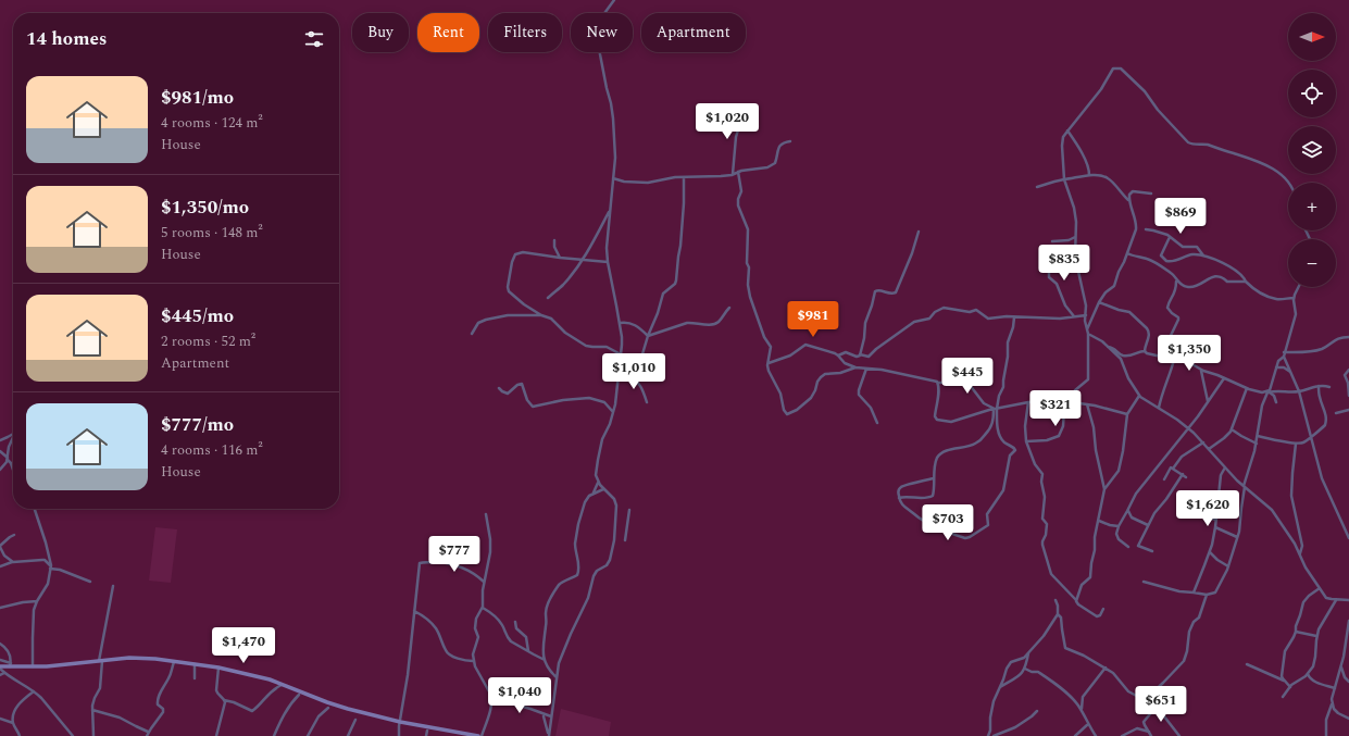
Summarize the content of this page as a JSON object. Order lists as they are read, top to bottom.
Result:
{
  "north": "right",
  "page": {
    "map_buttons": ["+", "−"],
    "chip": [
      "Buy",
      "Rent",
      "Filters",
      "New",
      "Apartment"
    ],
    "heading": "14 homes",
    "list": [
      {
        "name": "$981/mo",
        "note": "4 rooms · 124 m² · House"
      },
      {
        "name": "$1,350/mo",
        "note": "5 rooms · 148 m² · House"
      },
      {
        "name": "$445/mo",
        "note": "2 rooms · 52 m² · Apartment"
      },
      {
        "name": "$777/mo",
        "note": "4 rooms · 116 m² · House"
      }
    ],
    "price": [
      "$1,020",
      "$869",
      "$835",
      "$981",
      "$1,350",
      "$1,010",
      "$445",
      "$321",
      "$1,620",
      "$703",
      "$777",
      "$1,470",
      "$1,040",
      "$651"
    ]
  }
}
